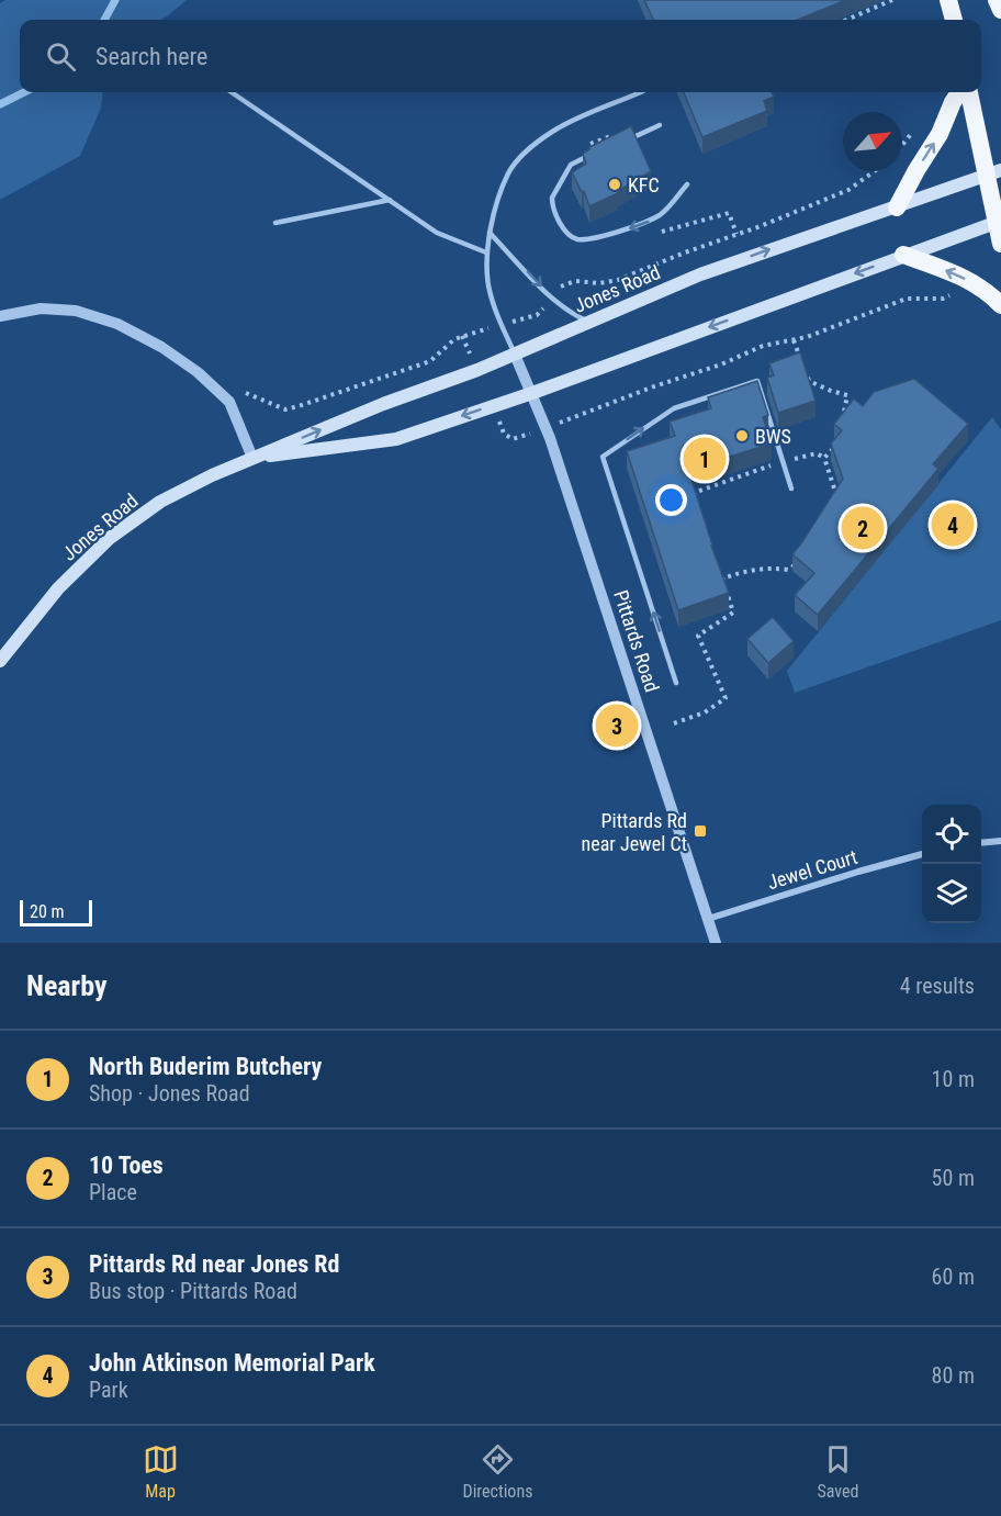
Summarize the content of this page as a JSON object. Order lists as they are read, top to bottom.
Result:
{
  "streets": {
    "main road": ["Jones Road"],
    "street": ["Pittards Road", "Jewel Court"]
  },
  "crossings": [
    ["Jones Road", "Pittards Road"],
    ["Pittards Road", "Jewel Court"]
  ],
  "places": {
    "other": ["KFC", "BWS"],
    "transit": ["Pittards Rd near Jewel Ct"]
  },
  "scale_bar": "20 m",
  "north": "top right",
  "page": {
    "search": "Search here",
    "pins": [
      "1",
      "4",
      "2",
      "3"
    ],
    "scale": "20 m",
    "heading": ["Nearby", "4 results"],
    "list": [
      {
        "mark": "1",
        "name": "North Buderim Butchery",
        "note": "Shop · Jones Road",
        "value": "10 m"
      },
      {
        "mark": "2",
        "name": "10 Toes",
        "note": "Place",
        "value": "50 m"
      },
      {
        "mark": "3",
        "name": "Pittards Rd near Jones Rd",
        "note": "Bus stop · Pittards Road",
        "value": "60 m"
      },
      {
        "mark": "4",
        "name": "John Atkinson Memorial Park",
        "note": "Park",
        "value": "80 m"
      }
    ],
    "nav": ["Map", "Directions", "Saved"]
  }
}
